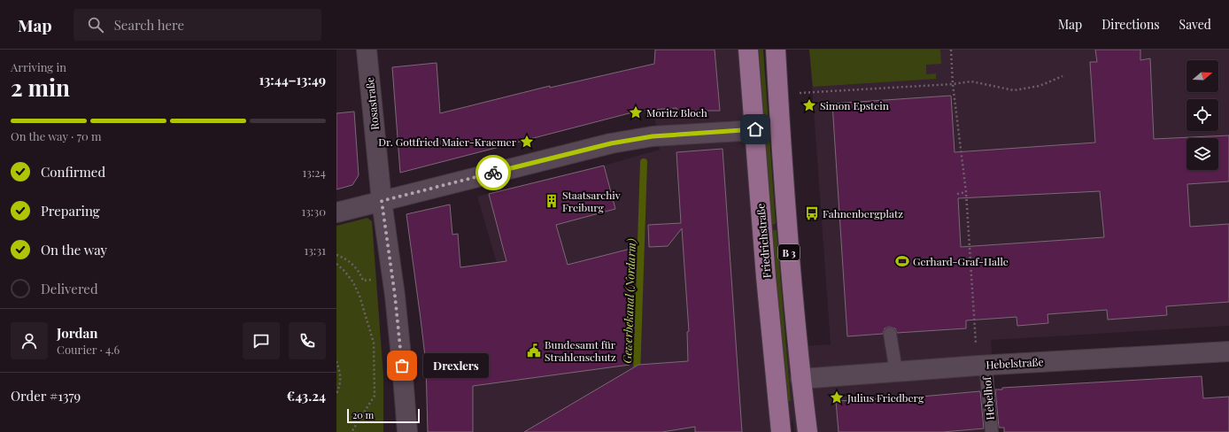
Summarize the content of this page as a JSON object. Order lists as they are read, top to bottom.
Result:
{
  "streets": {
    "main road": ["Friedrichstraße", "B 3"],
    "street": ["Rosastraße", "Hebelstraße"],
    "lane": ["Hebelhof"]
  },
  "crossings": [
    ["B 3", "Hebelstraße"],
    ["Hebelstraße", "Hebelhof"]
  ],
  "water": ["Gewerbekanal (Nordarm)"],
  "places": {
    "place": [
      "Simon Epstein",
      "Moritz Bloch",
      "Dr. Gottfried Maier-Kraemer",
      "Julius Friedberg"
    ],
    "building": ["Staatsarchiv Freiburg"],
    "bus stop": ["Fahnenbergplatz"],
    "sports": ["Gerhard-Graf-Halle"],
    "public building": ["Bundesamt für Strahlenschutz"],
    "other": ["Drexlers"]
  },
  "scale_bar": "20 m",
  "north": "right",
  "page": {
    "header": "Map",
    "search": "Search here",
    "nav": ["Map", "Directions", "Saved"],
    "heading": ["2 min", "Arriving in", "13:44–13:49"],
    "panel": [
      "Jordan",
      "Courier · 4.6",
      "Order #1379",
      "€43.24"
    ],
    "bar": "On the way · 70 m",
    "list": [
      ["Confirmed", "13:24"],
      ["Preparing", "13:30"],
      ["On the way", "13:31"],
      "Delivered"
    ],
    "bubble": "Drexlers",
    "scale": "20 m"
  }
}
